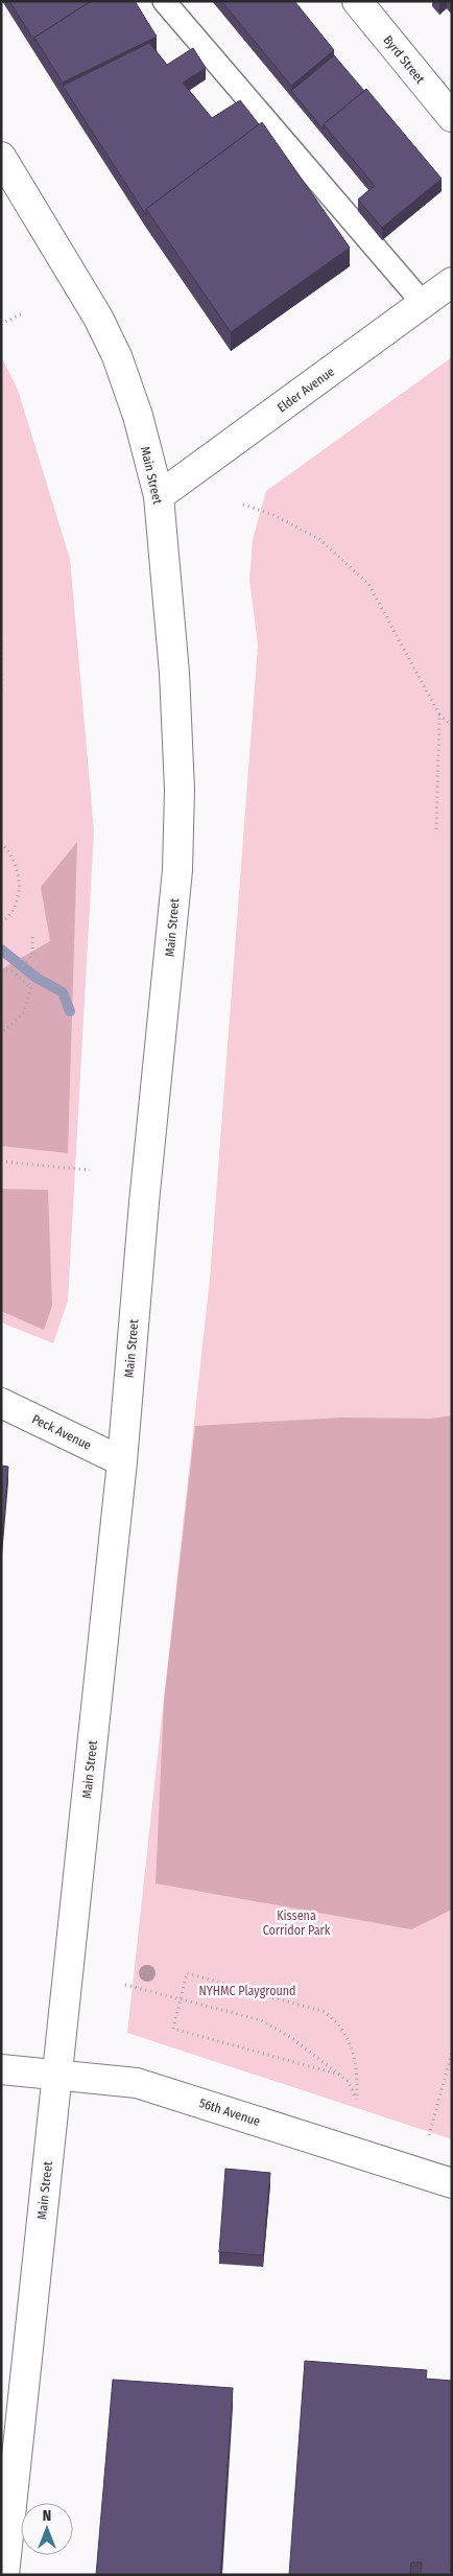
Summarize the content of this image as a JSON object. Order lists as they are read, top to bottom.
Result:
{
  "streets": {
    "main road": [
      "Byrd Street",
      "Elder Avenue",
      "Main Street",
      "Peck Avenue",
      "56th Avenue"
    ]
  },
  "crossings": [
    ["Elder Avenue", "Main Street"],
    ["Main Street", "Peck Avenue"],
    ["Main Street", "56th Avenue"]
  ],
  "parks": ["Kissena Corridor Park", "NYHMC Playground"],
  "north": "top"
}
